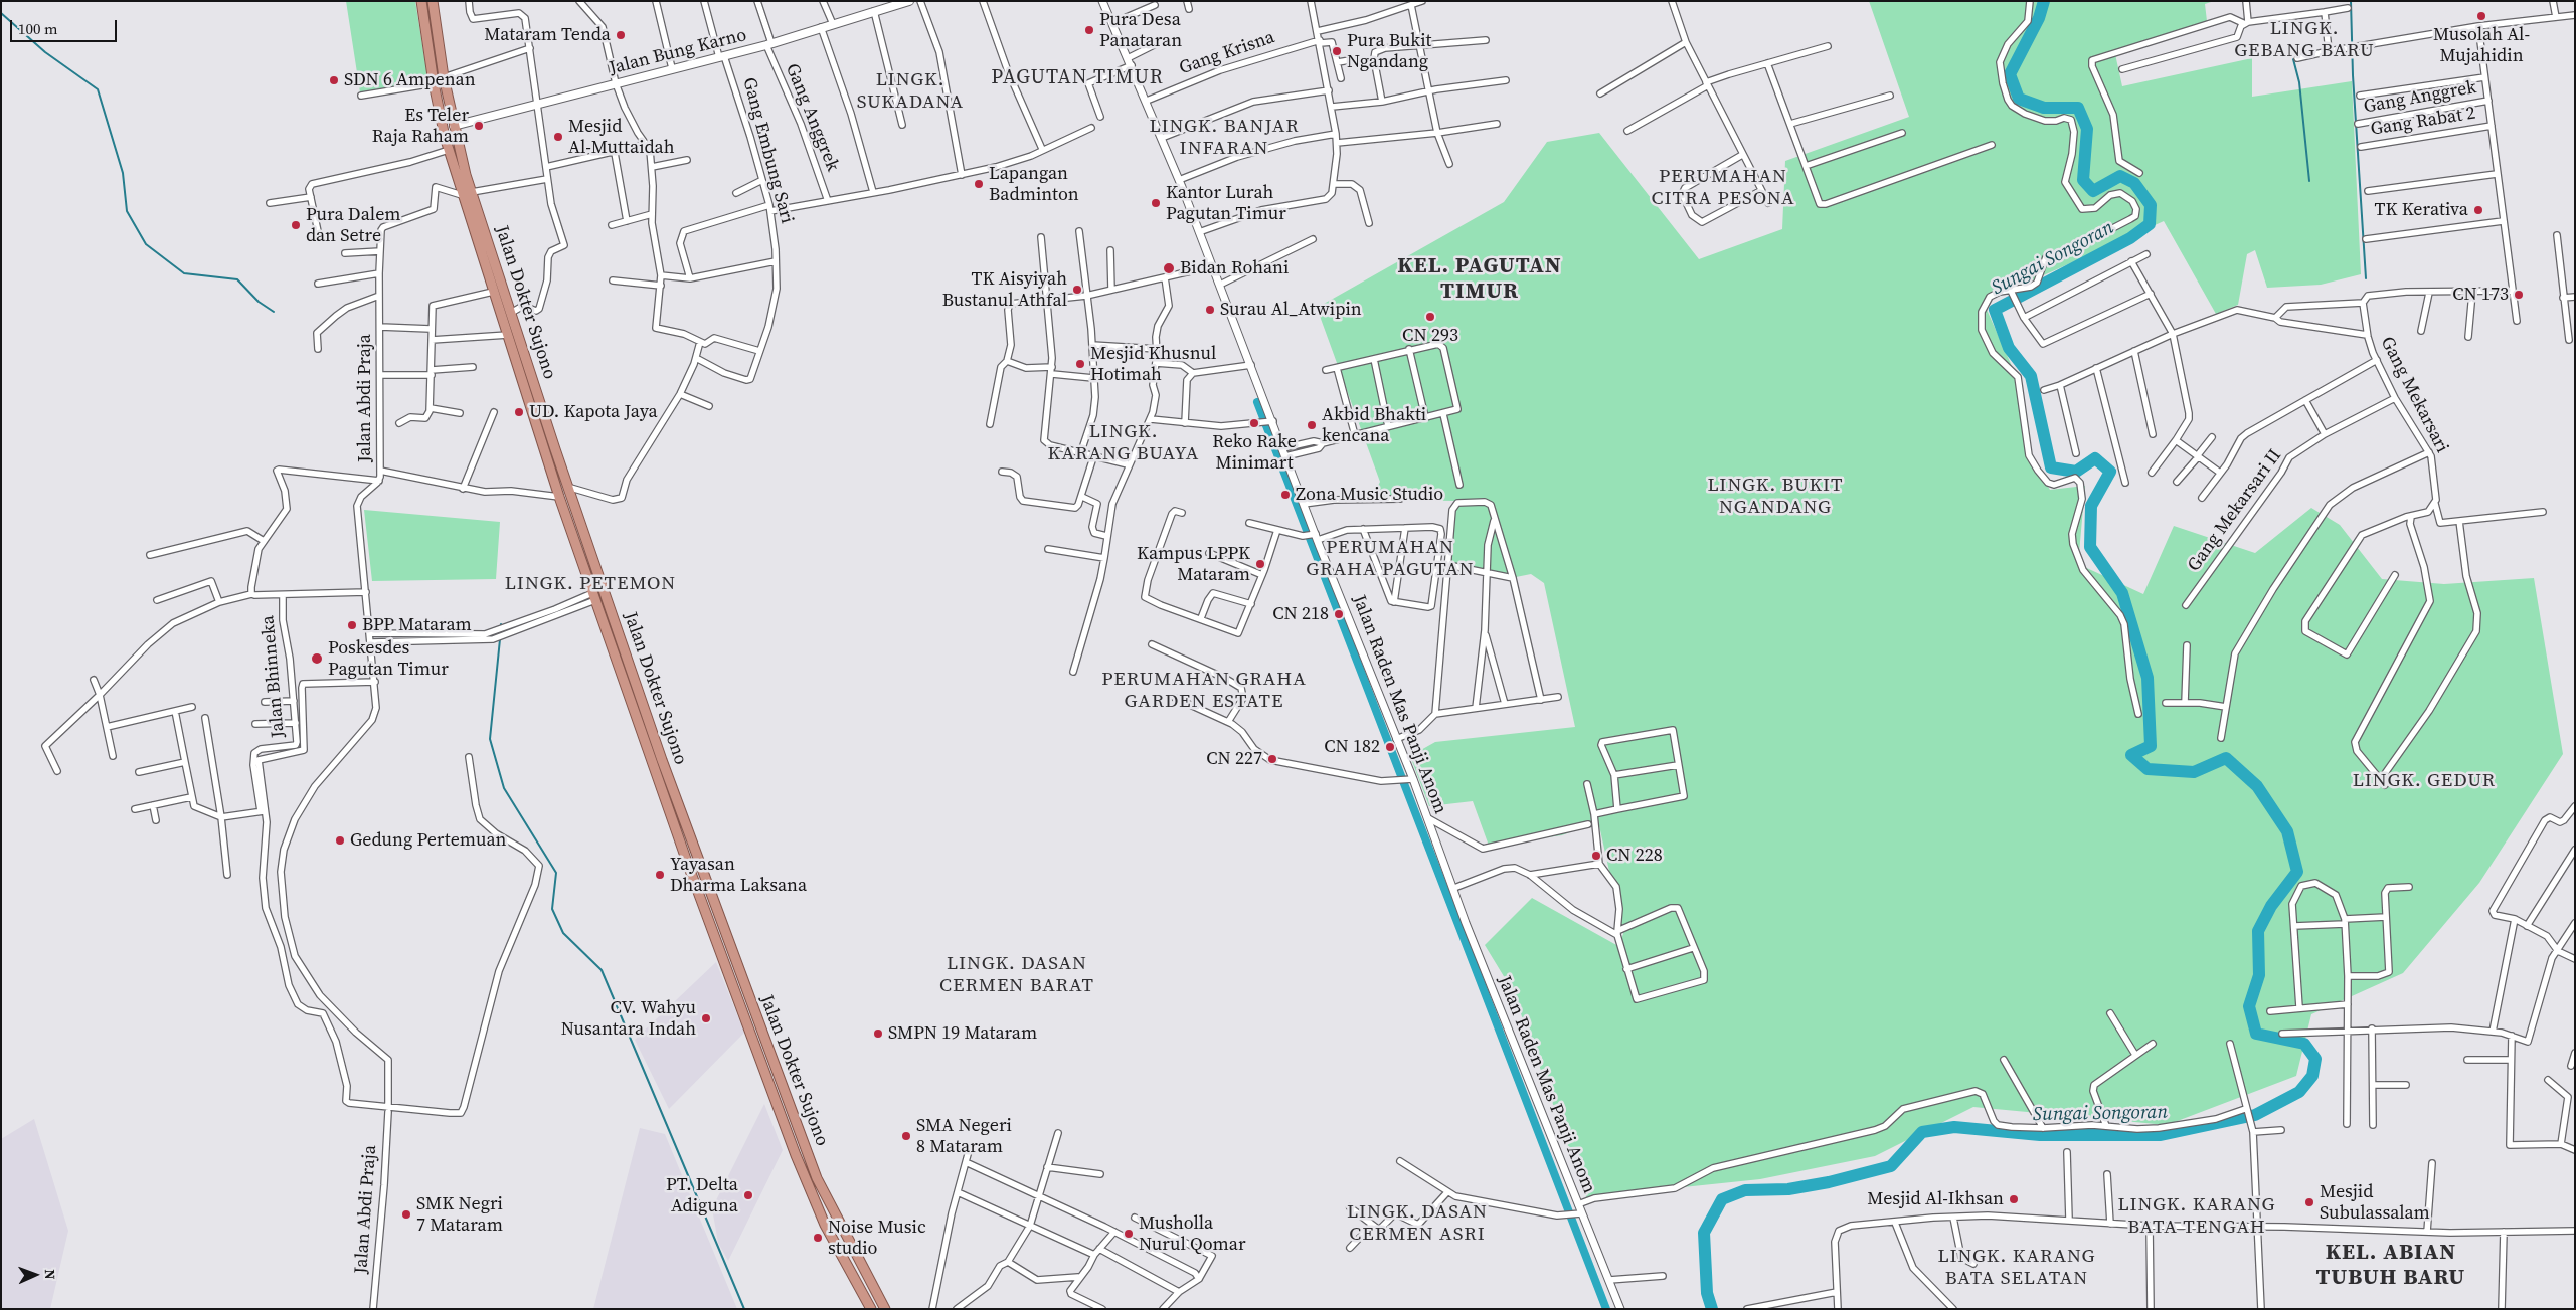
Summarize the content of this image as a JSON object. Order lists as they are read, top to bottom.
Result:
{
  "streets": {
    "highway": ["Jalan Dokter Sujono"],
    "main road": ["Jalan Bung Karno"],
    "street": [
      "Gang Krisna",
      "Gang Anggrek",
      "Gang Rabat 2",
      "Gang Embung Sari",
      "Gang Mekarsari",
      "Jalan Abdi Praja",
      "Gang Mekarsari II",
      "Jalan Bhinneka",
      "Jalan Raden Mas Panji Anom"
    ]
  },
  "crossings": [
    ["Jalan Bung Karno", "Gang Anggrek"],
    ["Jalan Bung Karno", "Gang Embung Sari"],
    ["Jalan Bung Karno", "Jalan Dokter Sujono"],
    ["Gang Krisna", "Jalan Raden Mas Panji Anom"],
    ["Jalan Dokter Sujono", "Jalan Abdi Praja"],
    ["Gang Mekarsari", "Gang Mekarsari II"]
  ],
  "districts": [
    "LINGK. GEBANG BARU",
    "PAGUTAN TIMUR",
    "LINGK. SUKADANA",
    "LINGK. BANJAR INFARAN",
    "PERUMAHAN CITRA PESONA",
    "KEL. PAGUTAN TIMUR",
    "LINGK. KARANG BUAYA",
    "LINGK. BUKIT NGANDANG",
    "PERUMAHAN GRAHA PAGUTAN",
    "LINGK. PETEMON",
    "PERUMAHAN GRAHA GARDEN ESTATE",
    "LINGK. GEDUR",
    "LINGK. DASAN CERMEN BARAT",
    "LINGK. KARANG BATA TENGAH",
    "LINGK. DASAN CERMEN ASRI",
    "KEL. ABIAN TUBUH BARU",
    "LINGK. KARANG BATA SELATAN"
  ],
  "water": ["Sungai Songoran"],
  "places": [
    "Musolah Al- Mujahidin",
    "Pura Desa Panataran",
    "Mataram Tenda",
    "Pura Bukit Ngandang",
    "SDN 6 Ampenan",
    "Es Teler Raja Raham",
    "Mesjid Al-Muttaidah",
    "Lapangan Badminton",
    "Kantor Lurah Pagutan Timur",
    "TK Kerativa",
    "Pura Dalem dan Setre",
    "Bidan Rohani",
    "TK Aisyiyah Bustanul Athfal",
    "CN 173",
    "Surau Al_Atwipin",
    "CN 293",
    "Mesjid Khusnul Hotimah",
    "UD. Kapota Jaya",
    "Reko Rake Minimart",
    "Akbid Bhakti kencana",
    "Zona Music Studio",
    "Kampus LPPK Mataram",
    "CN 218",
    "BPP Mataram",
    "Poskesdes Pagutan Timur",
    "CN 182",
    "CN 227",
    "Gedung Pertemuan",
    "CN 228",
    "Yayasan Dharma Laksana",
    "CV. Wahyu Nusantara Indah",
    "SMPN 19 Mataram",
    "SMA Negeri 8 Mataram",
    "PT. Delta Adiguna",
    "Mesjid Al-Ikhsan",
    "Mesjid Subulassalam",
    "SMK Negri 7 Mataram",
    "Musholla Nurul Qomar",
    "Noise Music studio"
  ],
  "scale_bar": "100 m",
  "north": "right"
}
